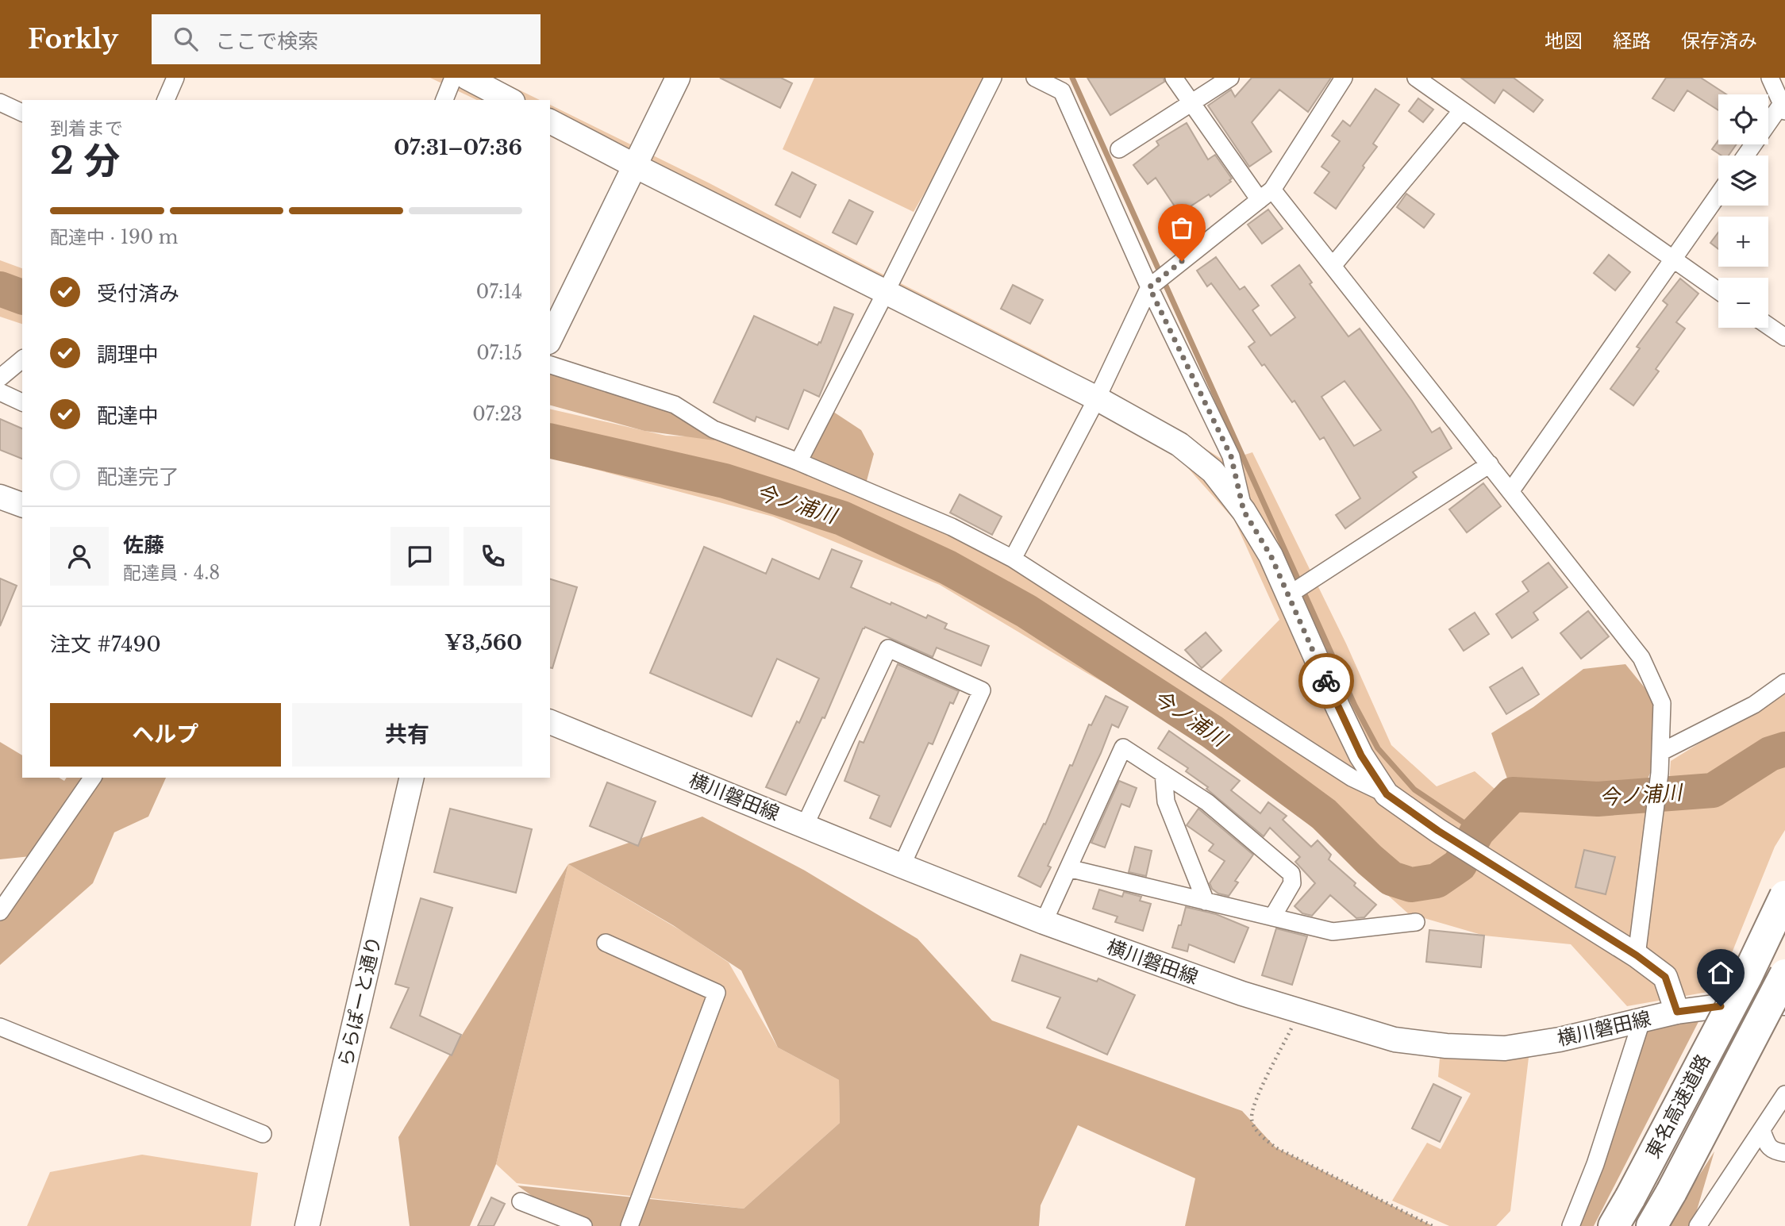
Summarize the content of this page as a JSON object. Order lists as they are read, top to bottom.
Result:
{
  "streets": {
    "highway": ["東名高速道路"],
    "street": ["横川磐田線", "ららぽーと通り"]
  },
  "water": ["今ノ浦川"],
  "page": {
    "header": "Forkly",
    "search": "ここで検索",
    "nav": ["地図", "経路", "保存済み"],
    "map_buttons": ["+", "−"],
    "heading": ["2 分", "到着まで", "07:31–07:36"],
    "panel": [
      "佐藤",
      "配達員 · 4.8",
      "注文 #7490",
      "¥3,560"
    ],
    "bar": "配達中 · 190 m",
    "list": [
      ["受付済み", "07:14"],
      ["調理中", "07:15"],
      ["配達中", "07:23"],
      "配達完了"
    ],
    "buttons": ["ヘルプ", "共有"]
  }
}
